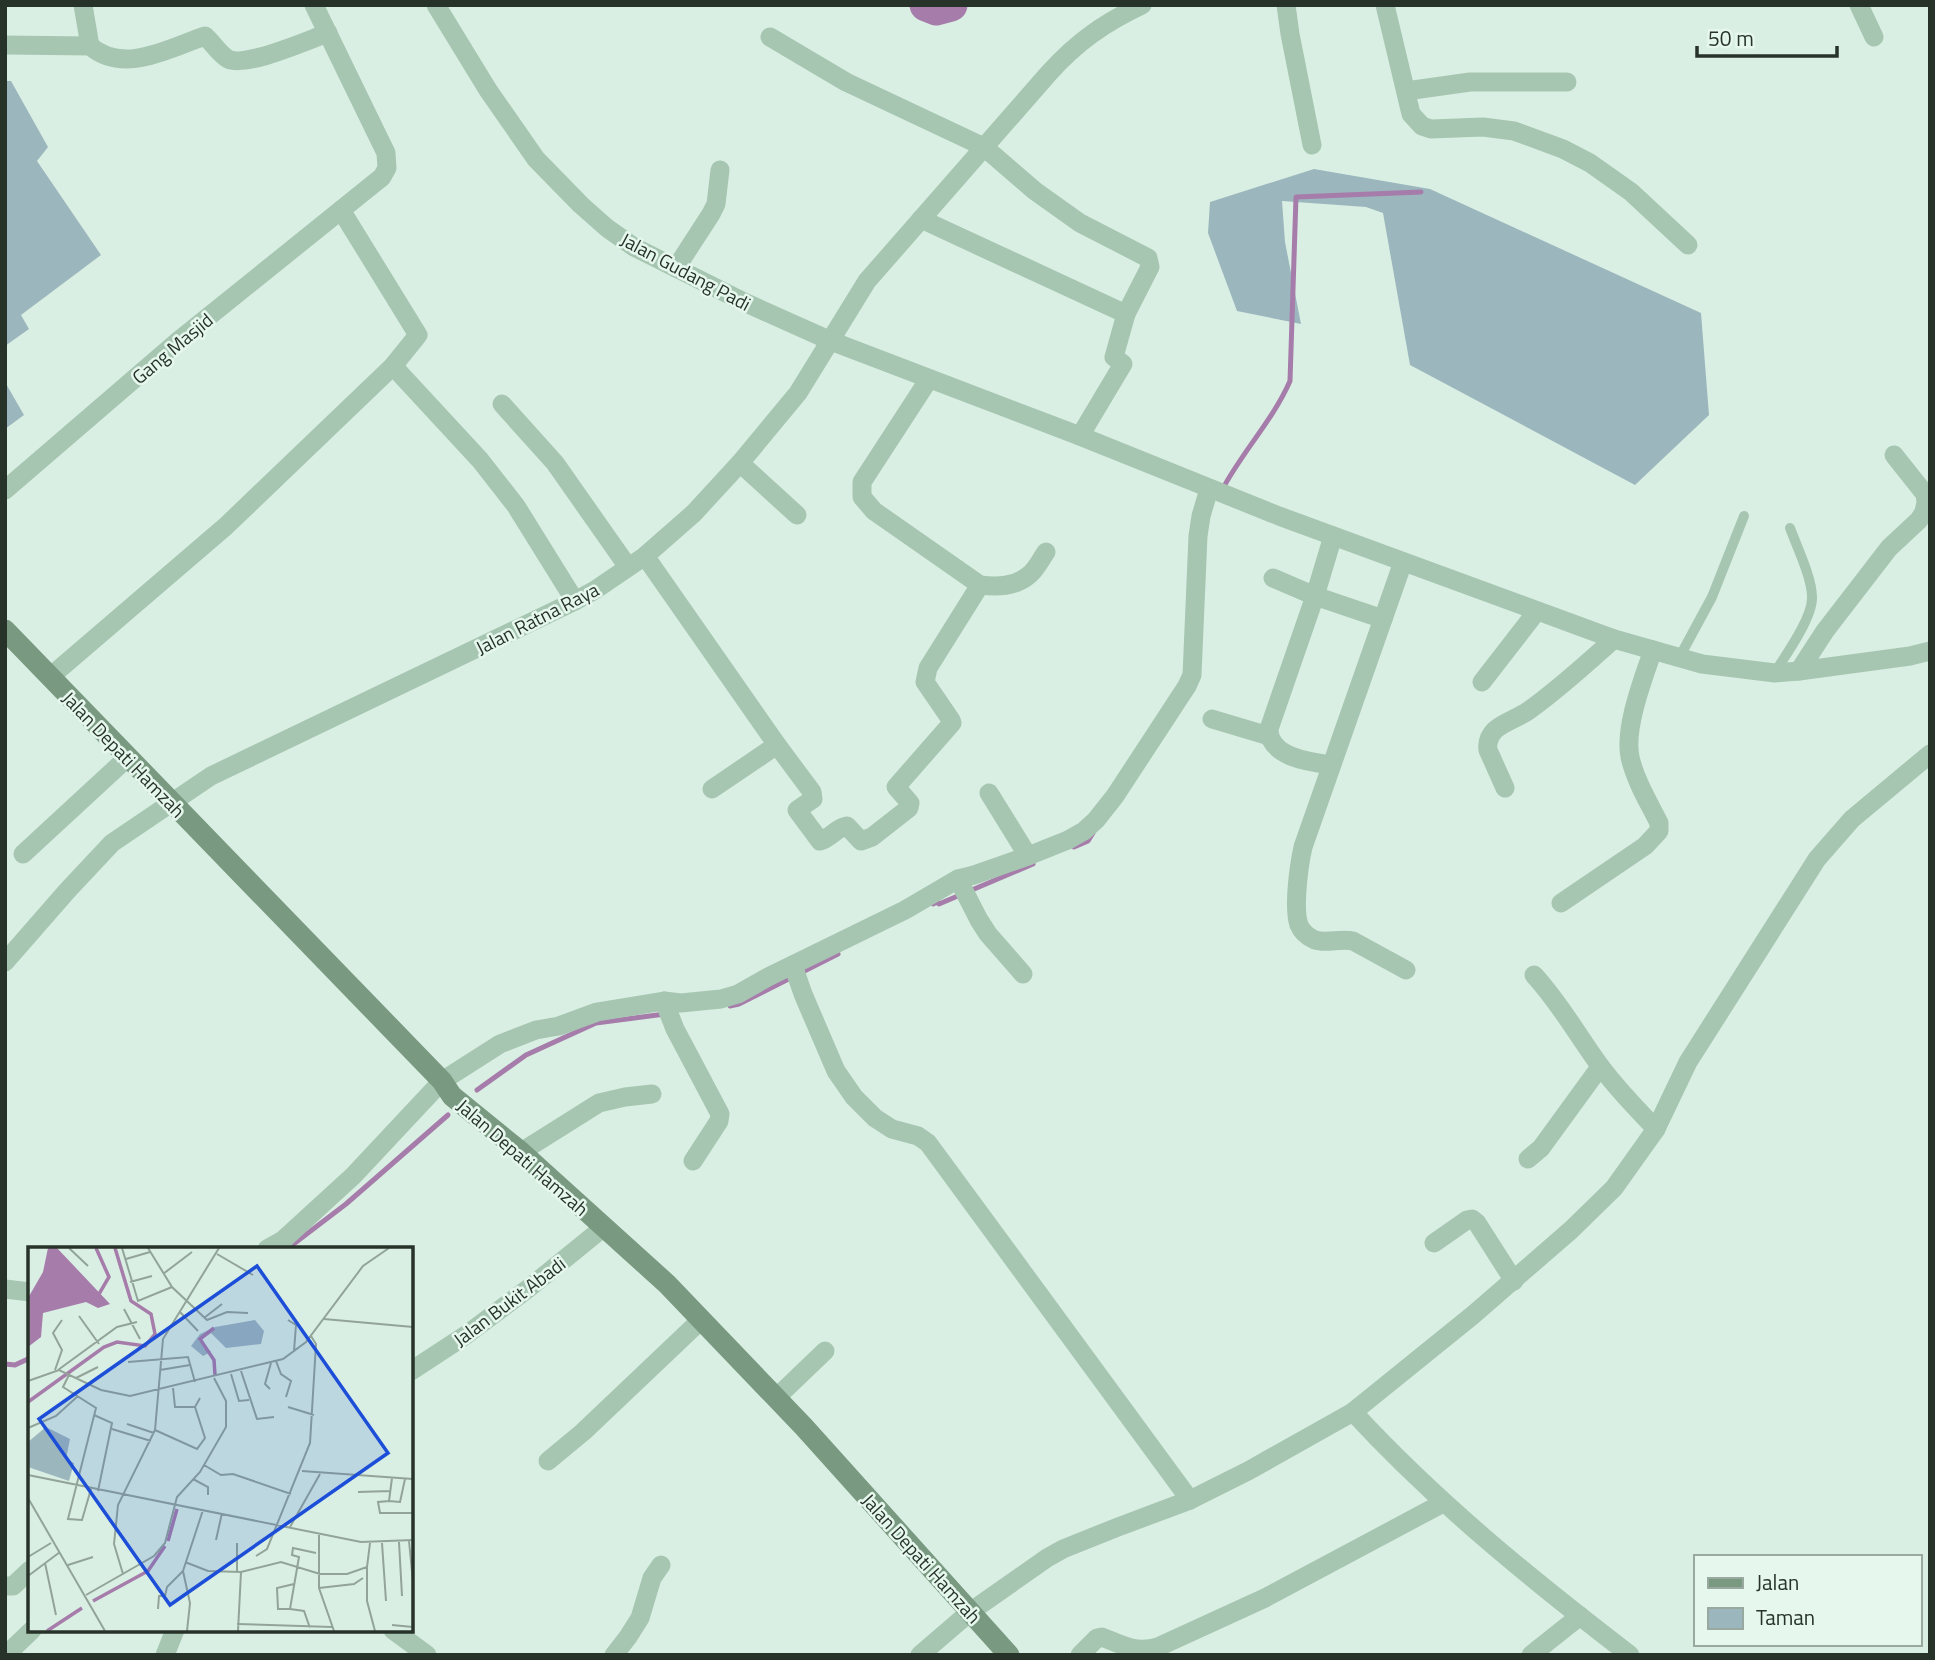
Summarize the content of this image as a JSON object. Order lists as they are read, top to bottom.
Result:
{
  "streets": {
    "main road": ["Jalan Depati Hamzah"],
    "street": [
      "Jalan Gudang Padi",
      "Gang Masjid",
      "Jalan Ratna Raya",
      "Jalan Bukit Abadi"
    ]
  },
  "crossings": [
    ["Jalan Gudang Padi", "Jalan Ratna Raya"],
    ["Jalan Ratna Raya", "Jalan Depati Hamzah"],
    ["Jalan Depati Hamzah", "Jalan Bukit Abadi"]
  ],
  "legend": ["Jalan", "Taman"],
  "scale_bar": "50 m"
}
